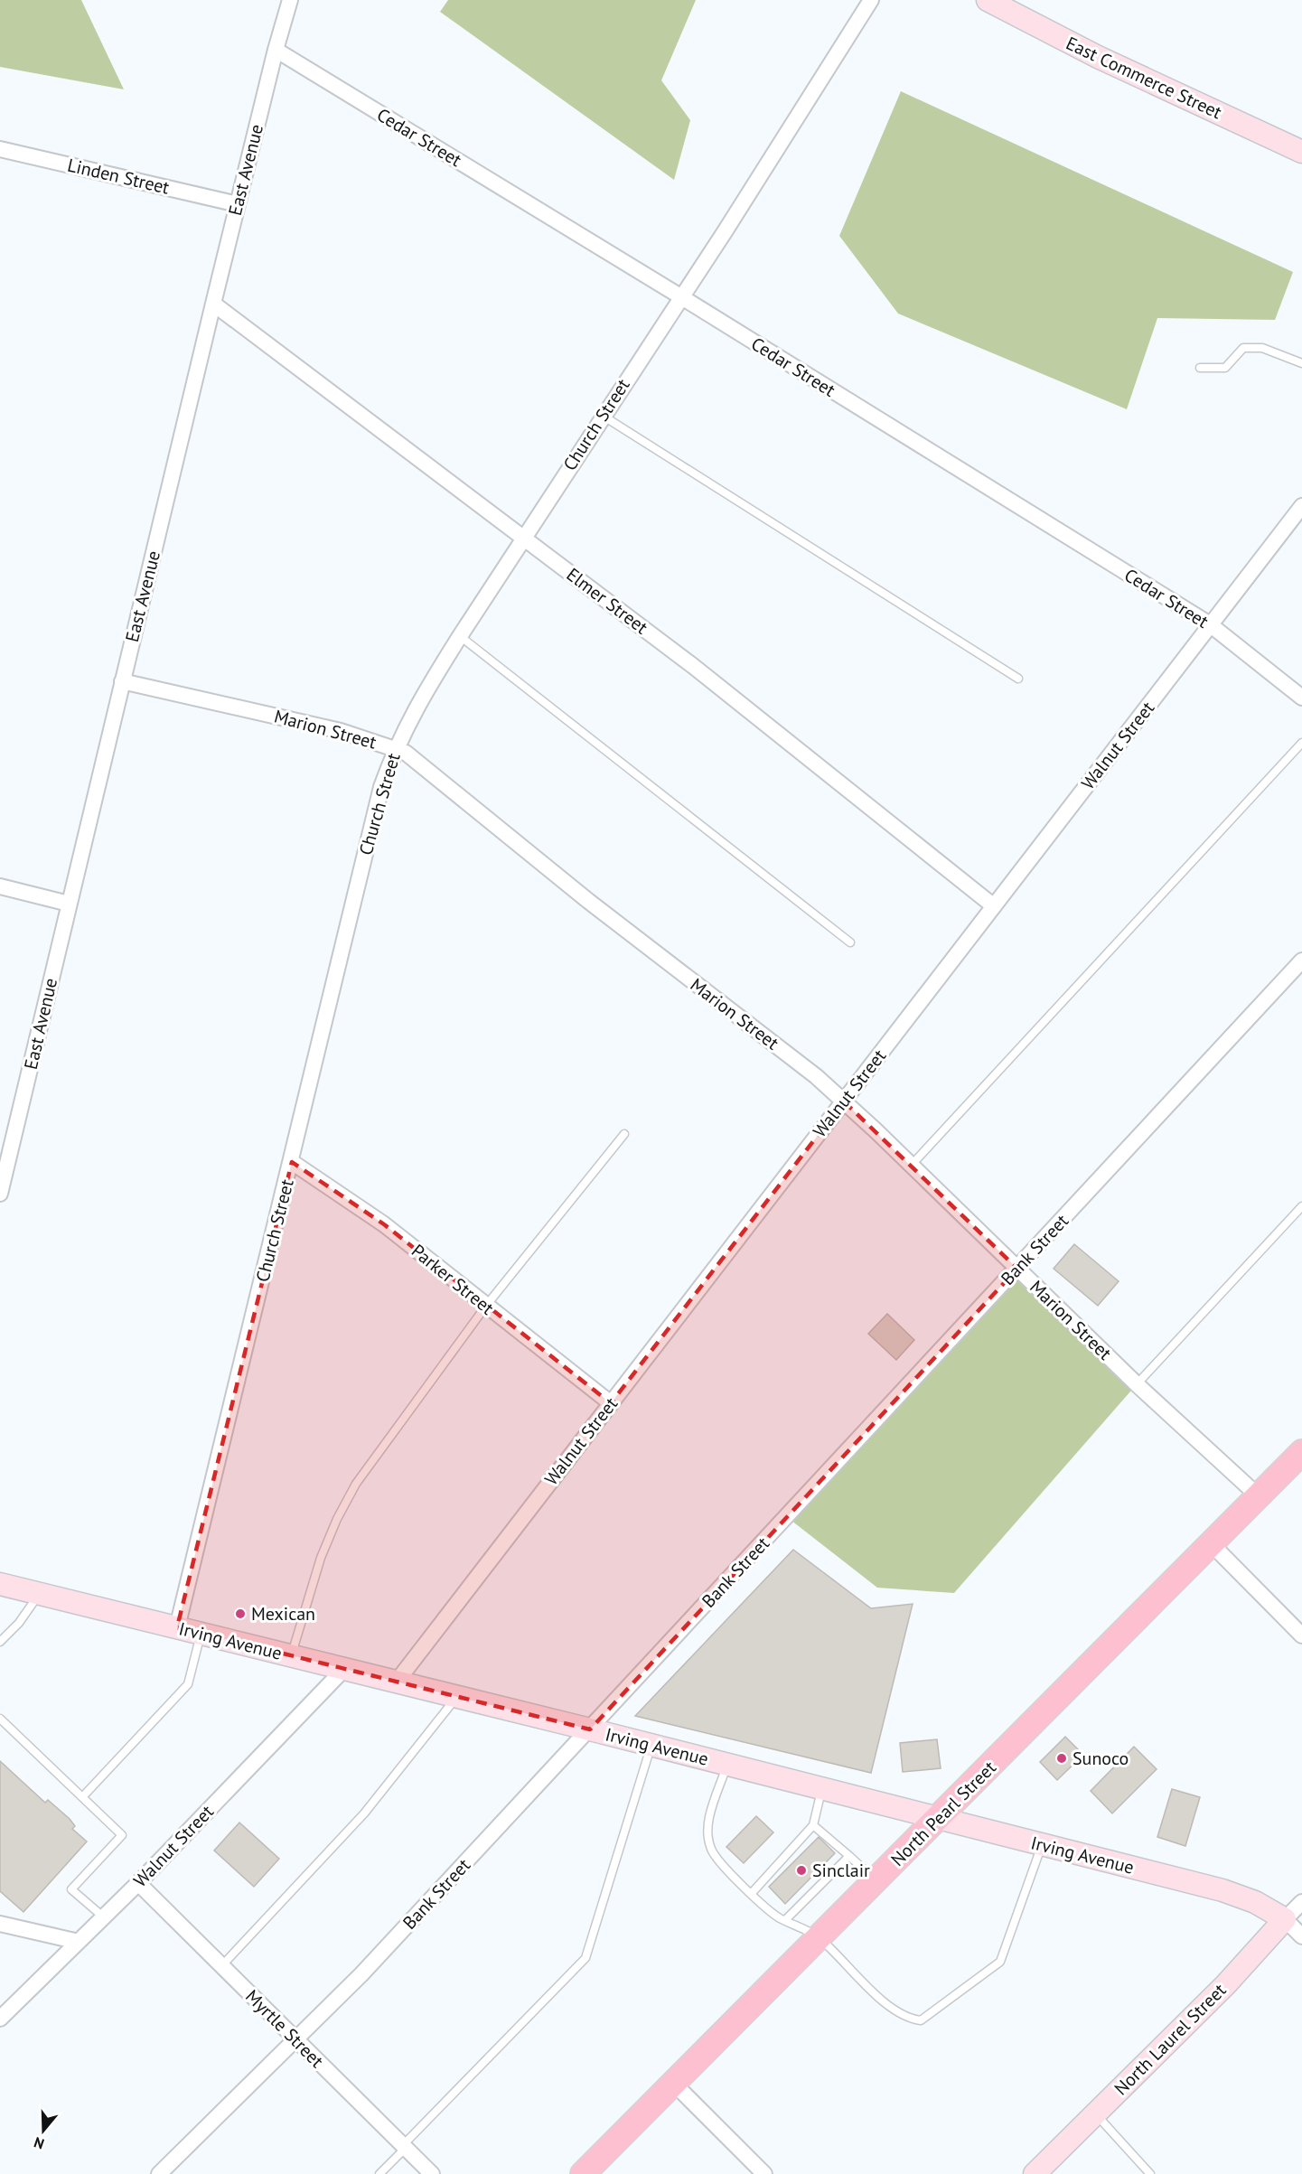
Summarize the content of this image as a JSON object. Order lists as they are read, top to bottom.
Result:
{
  "streets": {
    "main road": ["North Pearl Street"],
    "street": [
      "East Commerce Street",
      "Cedar Street",
      "East Avenue",
      "Linden Street",
      "Church Street",
      "Elmer Street",
      "Marion Street",
      "Walnut Street",
      "Bank Street",
      "Parker Street",
      "Irving Avenue",
      "Myrtle Street",
      "North Laurel Street"
    ]
  },
  "crossings": [
    ["Cedar Street", "East Avenue"],
    ["Cedar Street", "Church Street"],
    ["Cedar Street", "Walnut Street"],
    ["East Avenue", "Linden Street"],
    ["East Avenue", "Elmer Street"],
    ["East Avenue", "Marion Street"],
    ["Church Street", "Elmer Street"],
    ["Church Street", "Marion Street"],
    ["Church Street", "Parker Street"],
    ["Church Street", "Irving Avenue"],
    ["Elmer Street", "Walnut Street"],
    ["Marion Street", "Walnut Street"],
    ["Marion Street", "Bank Street"],
    ["Marion Street", "North Pearl Street"],
    ["Walnut Street", "Parker Street"],
    ["Walnut Street", "Irving Avenue"],
    ["Walnut Street", "Myrtle Street"],
    ["Bank Street", "Irving Avenue"],
    ["Bank Street", "Myrtle Street"],
    ["Irving Avenue", "North Pearl Street"],
    ["Irving Avenue", "North Laurel Street"]
  ],
  "places": ["Mexican", "Sunoco", "Sinclair"],
  "north": "bottom"
}
